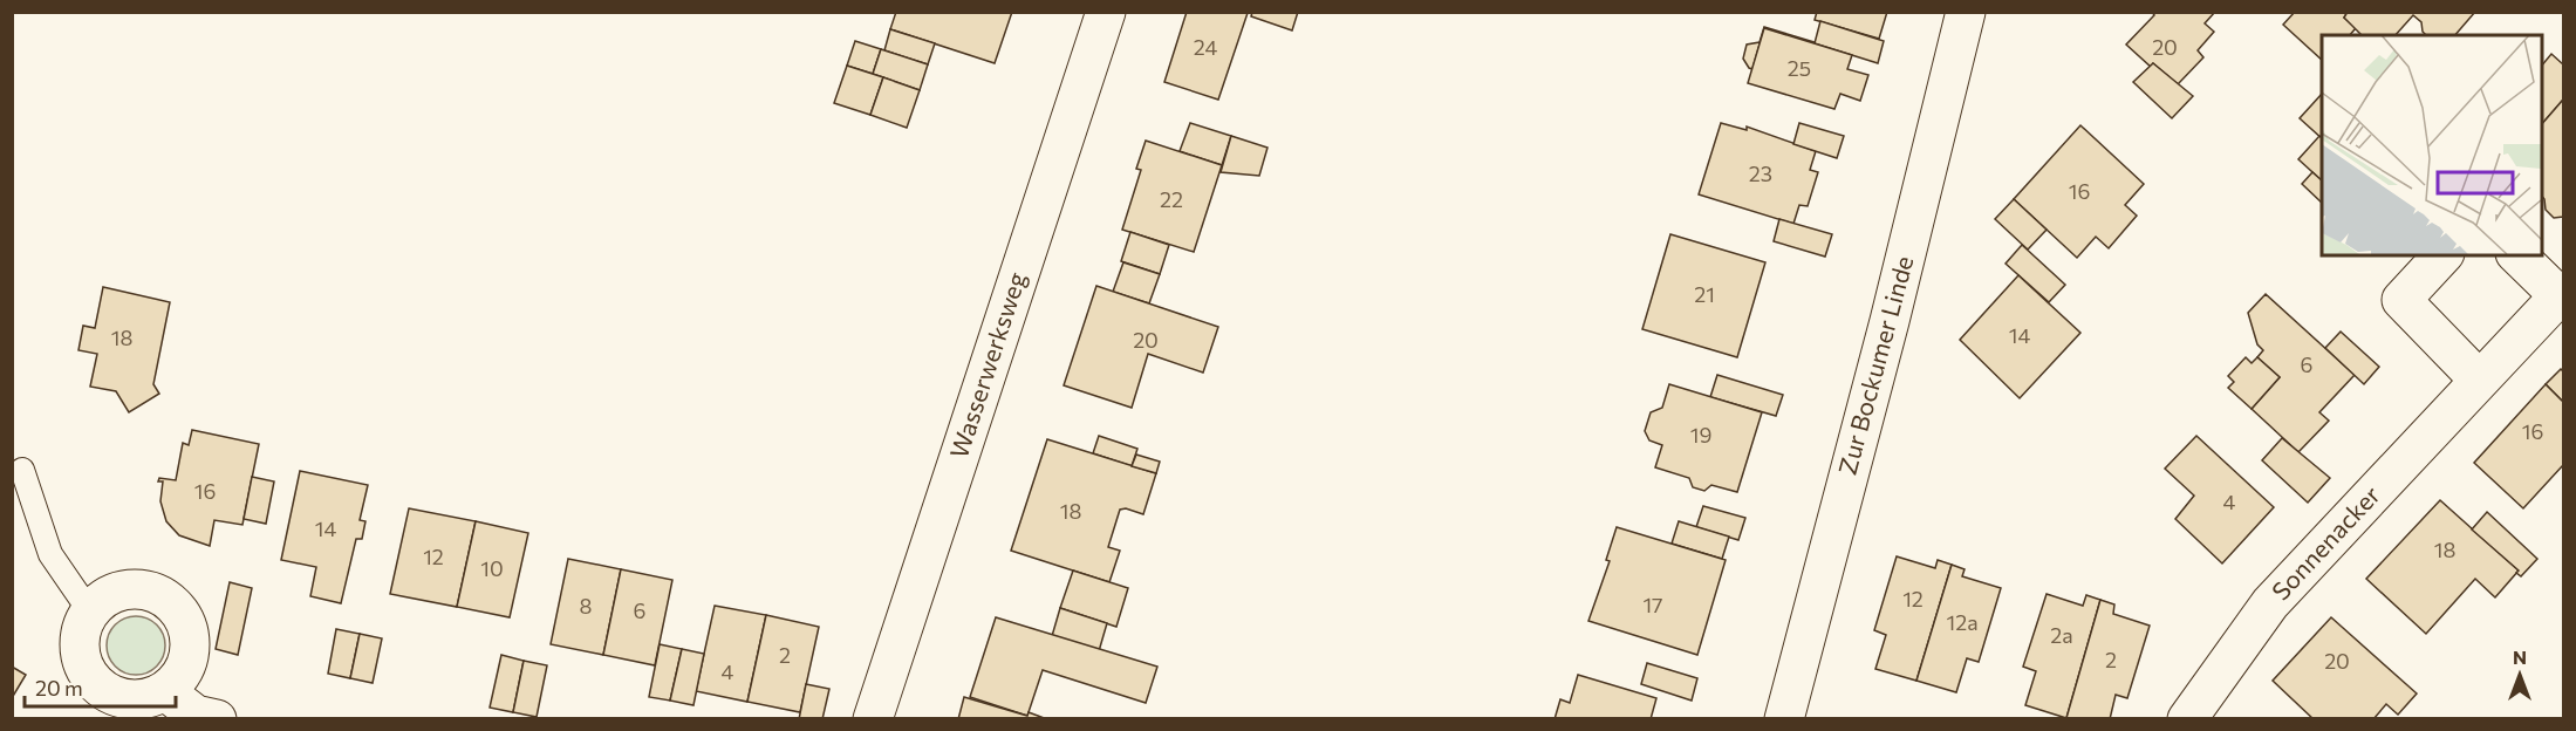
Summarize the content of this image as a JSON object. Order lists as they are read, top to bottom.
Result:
{
  "streets": {
    "street": ["Wasserwerksweg", "Zur Bockumer Linde", "Sonnenacker"]
  },
  "house_numbers": [
    "24",
    "20",
    "25",
    "23",
    "16",
    "22",
    "21",
    "14",
    "18",
    "20",
    "6",
    "16",
    "19",
    "16",
    "4",
    "18",
    "14",
    "18",
    "12",
    "10",
    "12",
    "17",
    "8",
    "6",
    "12a",
    "2a",
    "2",
    "2",
    "20",
    "4"
  ],
  "scale_bar": "20 m",
  "north": "top"
}
